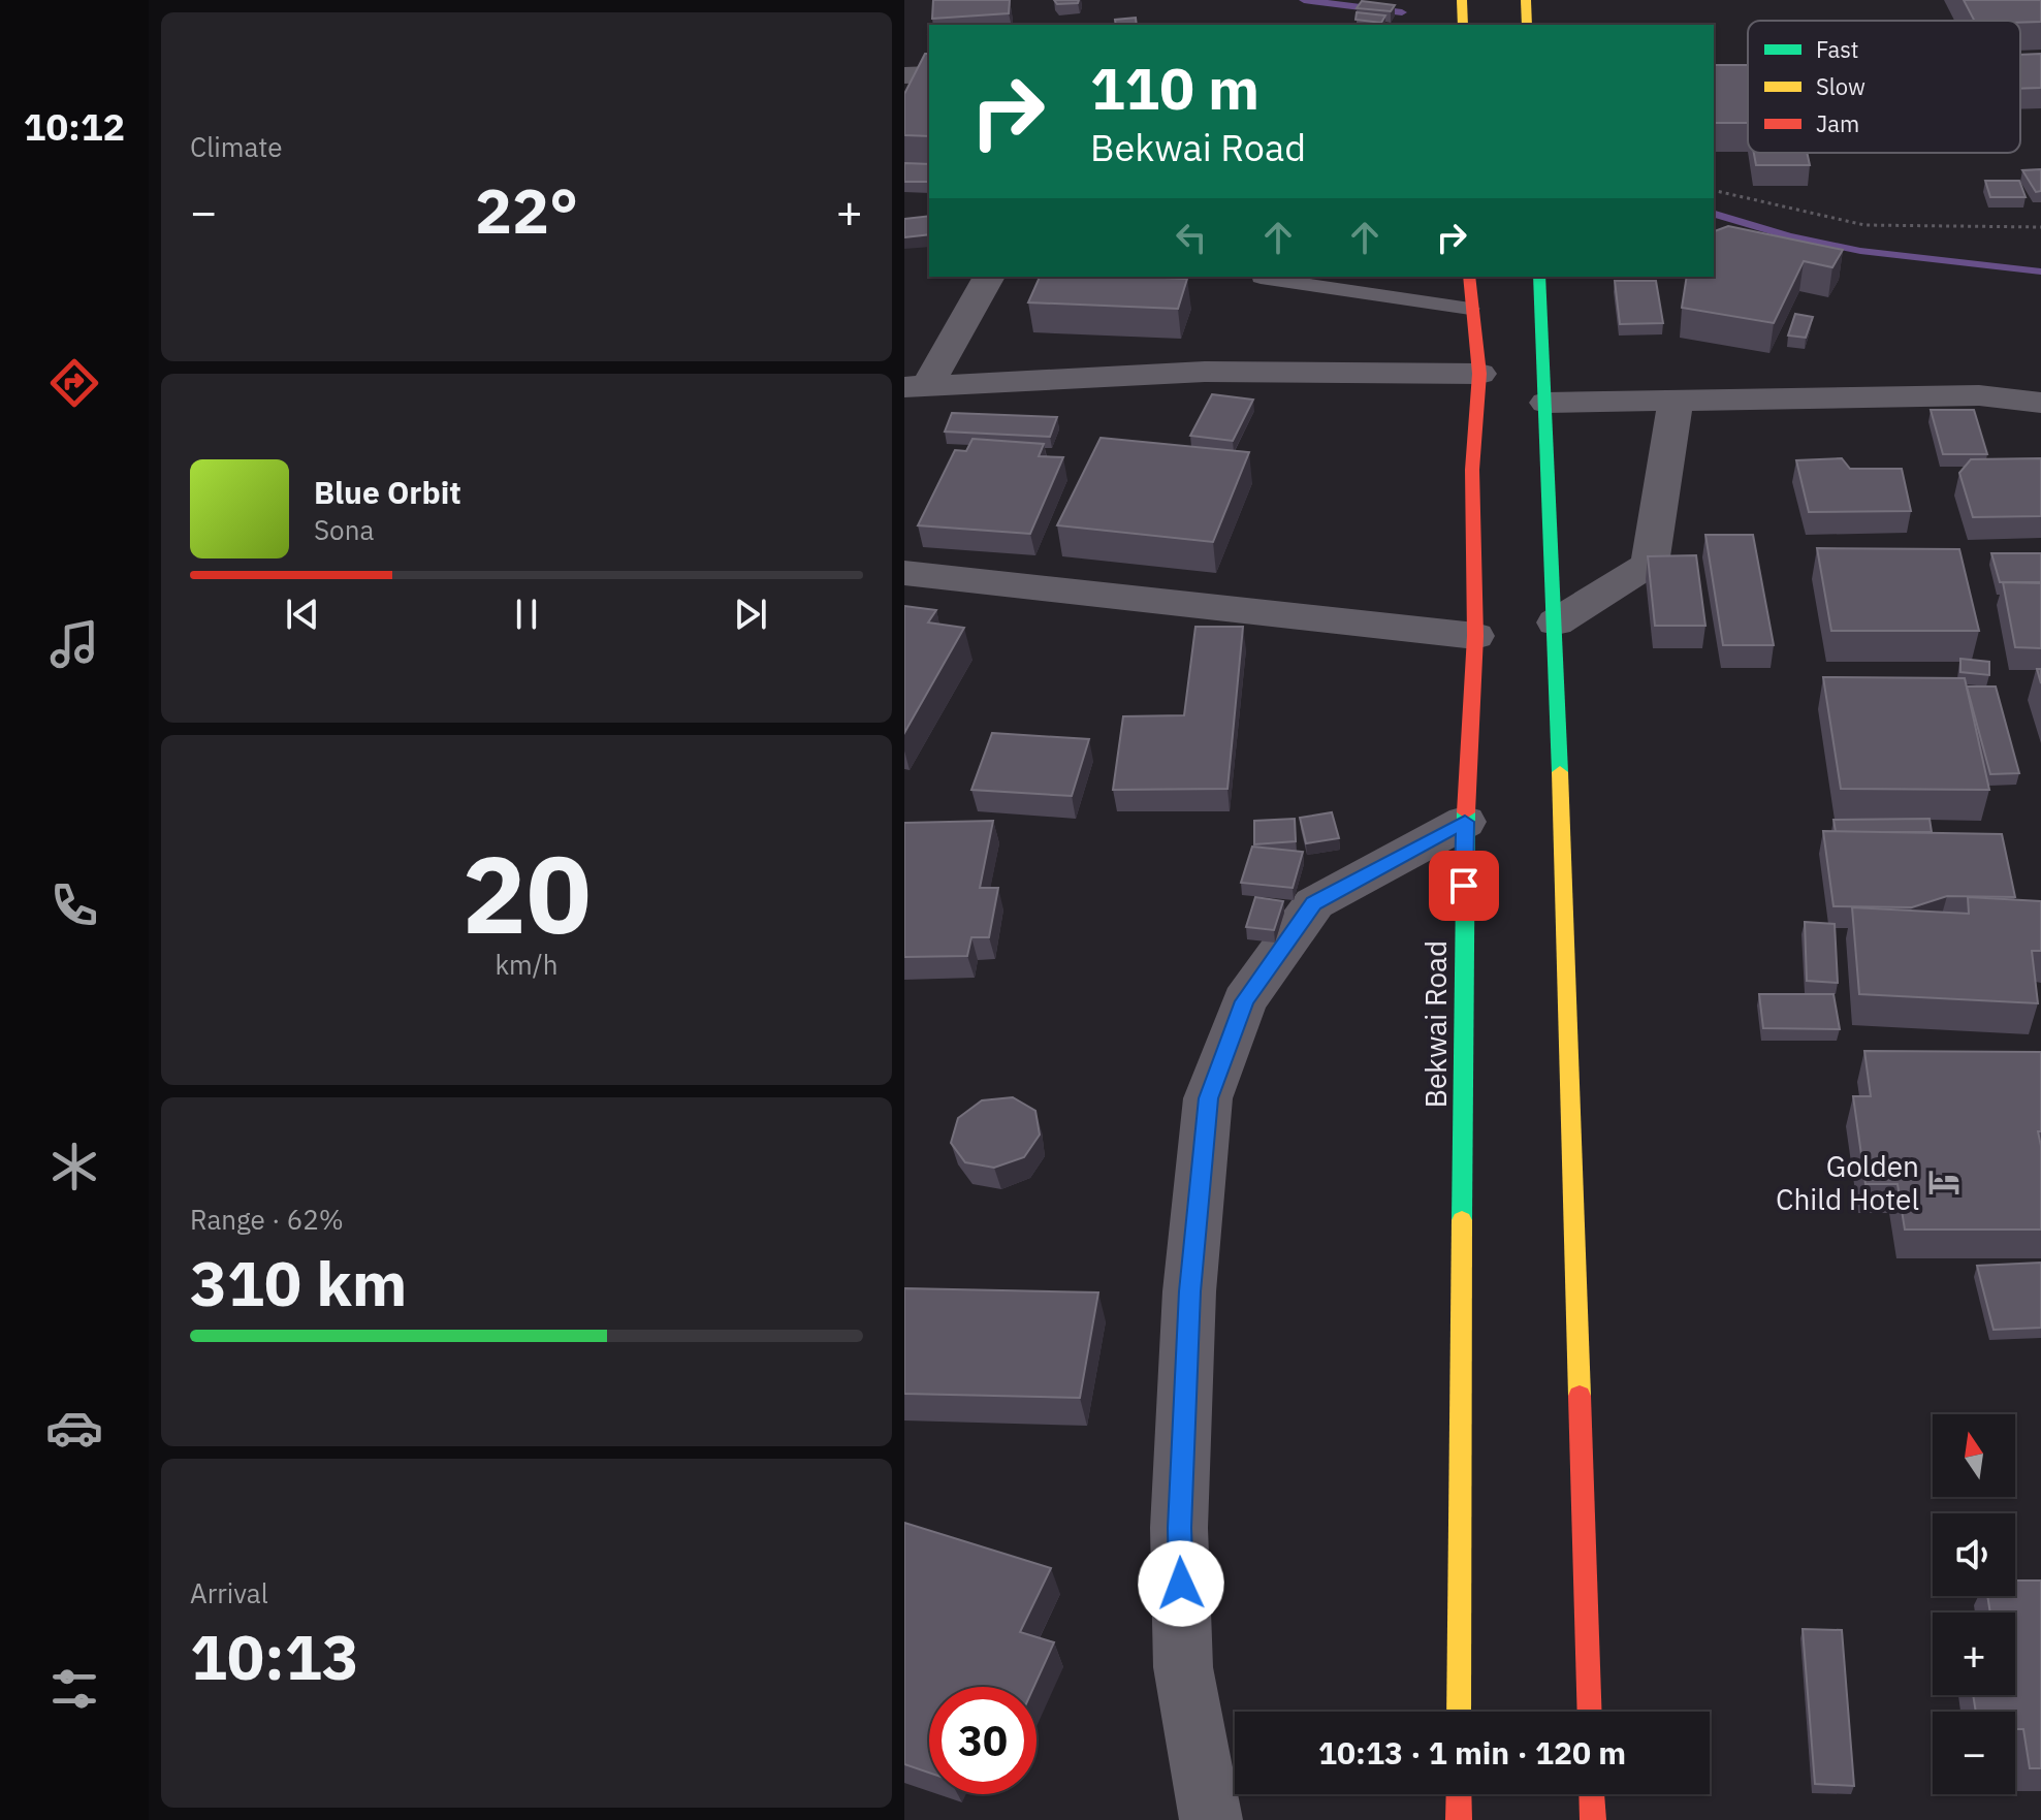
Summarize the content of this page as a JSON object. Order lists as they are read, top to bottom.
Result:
{
  "streets": {
    "highway": ["Bekwai Road"]
  },
  "places": {
    "hotel": ["Golden Child Hotel"]
  },
  "legend": ["Fast", "Slow", "Jam"],
  "north": "top",
  "page": {
    "tabs": "10:12",
    "tile": [
      "Climate",
      ["20", "km/h"],
      ["Range · 62%", "310 km"],
      ["Arrival", "10:13"]
    ],
    "turn": ["110 m", "Bekwai Road"],
    "heat": ["−", "22°", "+"],
    "song": ["Blue Orbit", "Sona"],
    "map_buttons": ["+", "−"],
    "limit": "30",
    "trip": "10:13 · 1 min · 120 m"
  }
}
